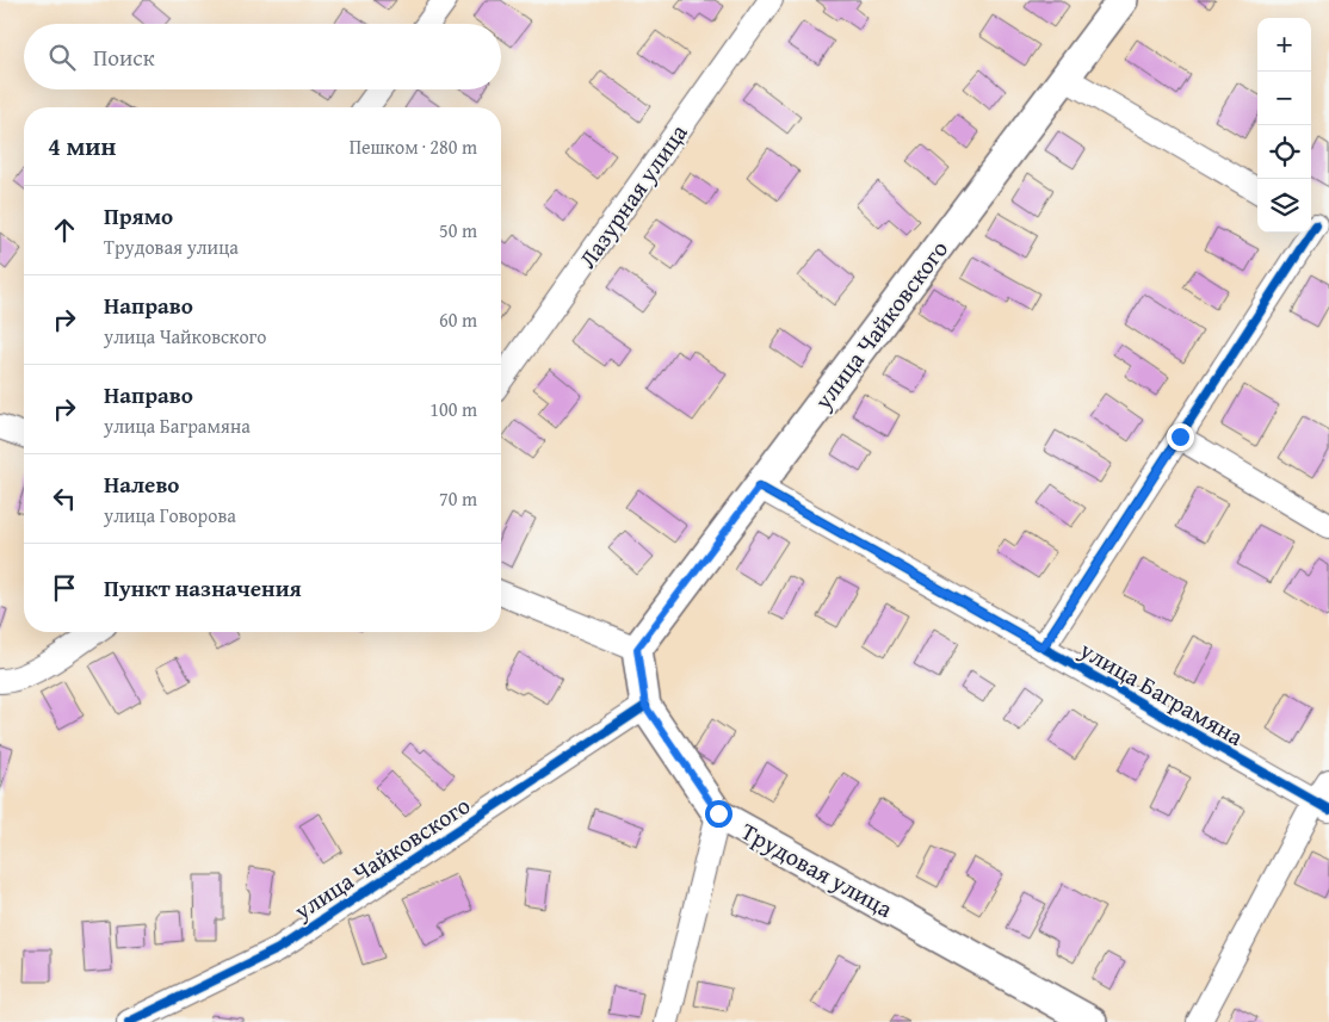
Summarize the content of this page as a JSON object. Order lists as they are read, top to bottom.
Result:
{
  "streets": {
    "main road": ["улица Чайковского", "Трудовая улица"],
    "street": ["Лазурная улица", "улица Баграмяна"]
  },
  "crossings": [
    ["улица Чайковского", "улица Баграмяна"],
    ["улица Чайковского", "Трудовая улица"]
  ],
  "page": {
    "map_buttons": ["+", "−"],
    "search": "Поиск",
    "heading": ["4 мин", "Пешком · 280 m"],
    "list": [
      ["Прямо", "Трудовая улица", "50 m"],
      ["Направо", "улица Чайковского", "60 m"],
      ["Направо", "улица Баграмяна", "100 m"],
      ["Налево", "улица Говорова", "70 m"],
      "Пункт назначения"
    ]
  }
}
